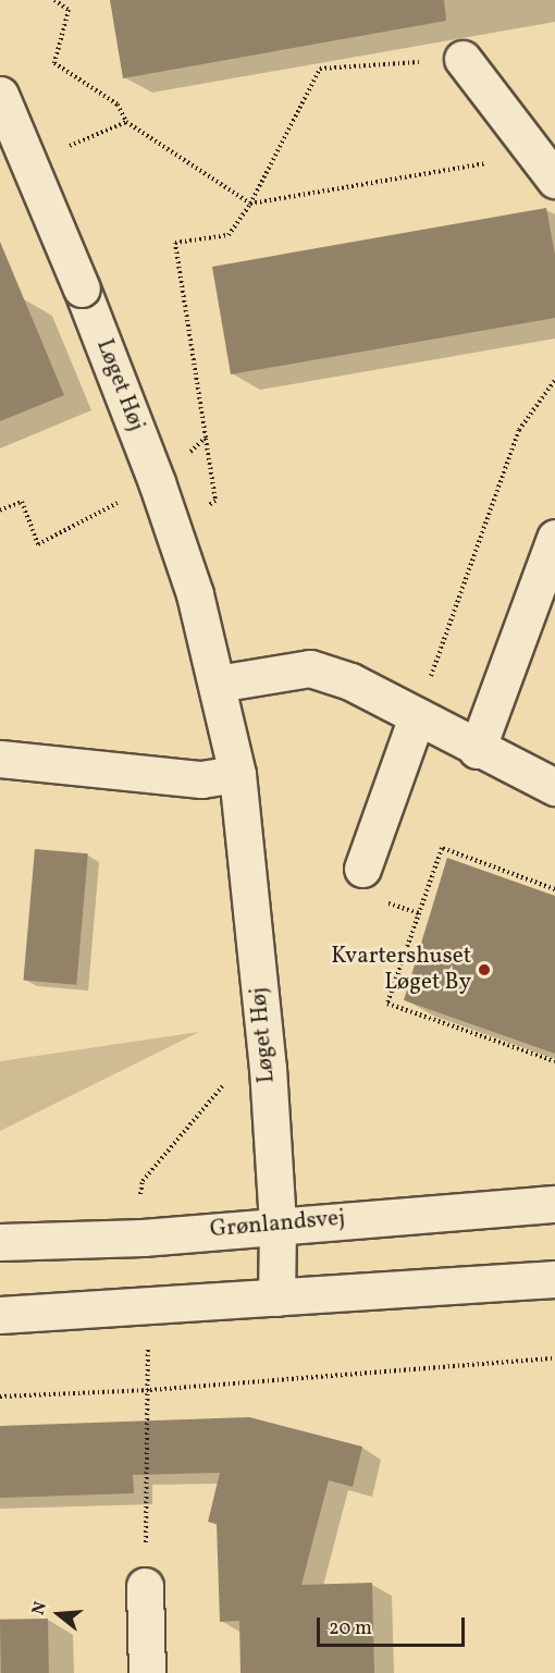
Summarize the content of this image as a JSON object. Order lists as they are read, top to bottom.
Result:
{
  "streets": {
    "street": ["Løget Høj", "Grønlandsvej"]
  },
  "crossings": [
    ["Løget Høj", "Grønlandsvej"]
  ],
  "places": ["Kvartershuset Løget By"],
  "scale_bar": "20 m",
  "north": "left"
}
